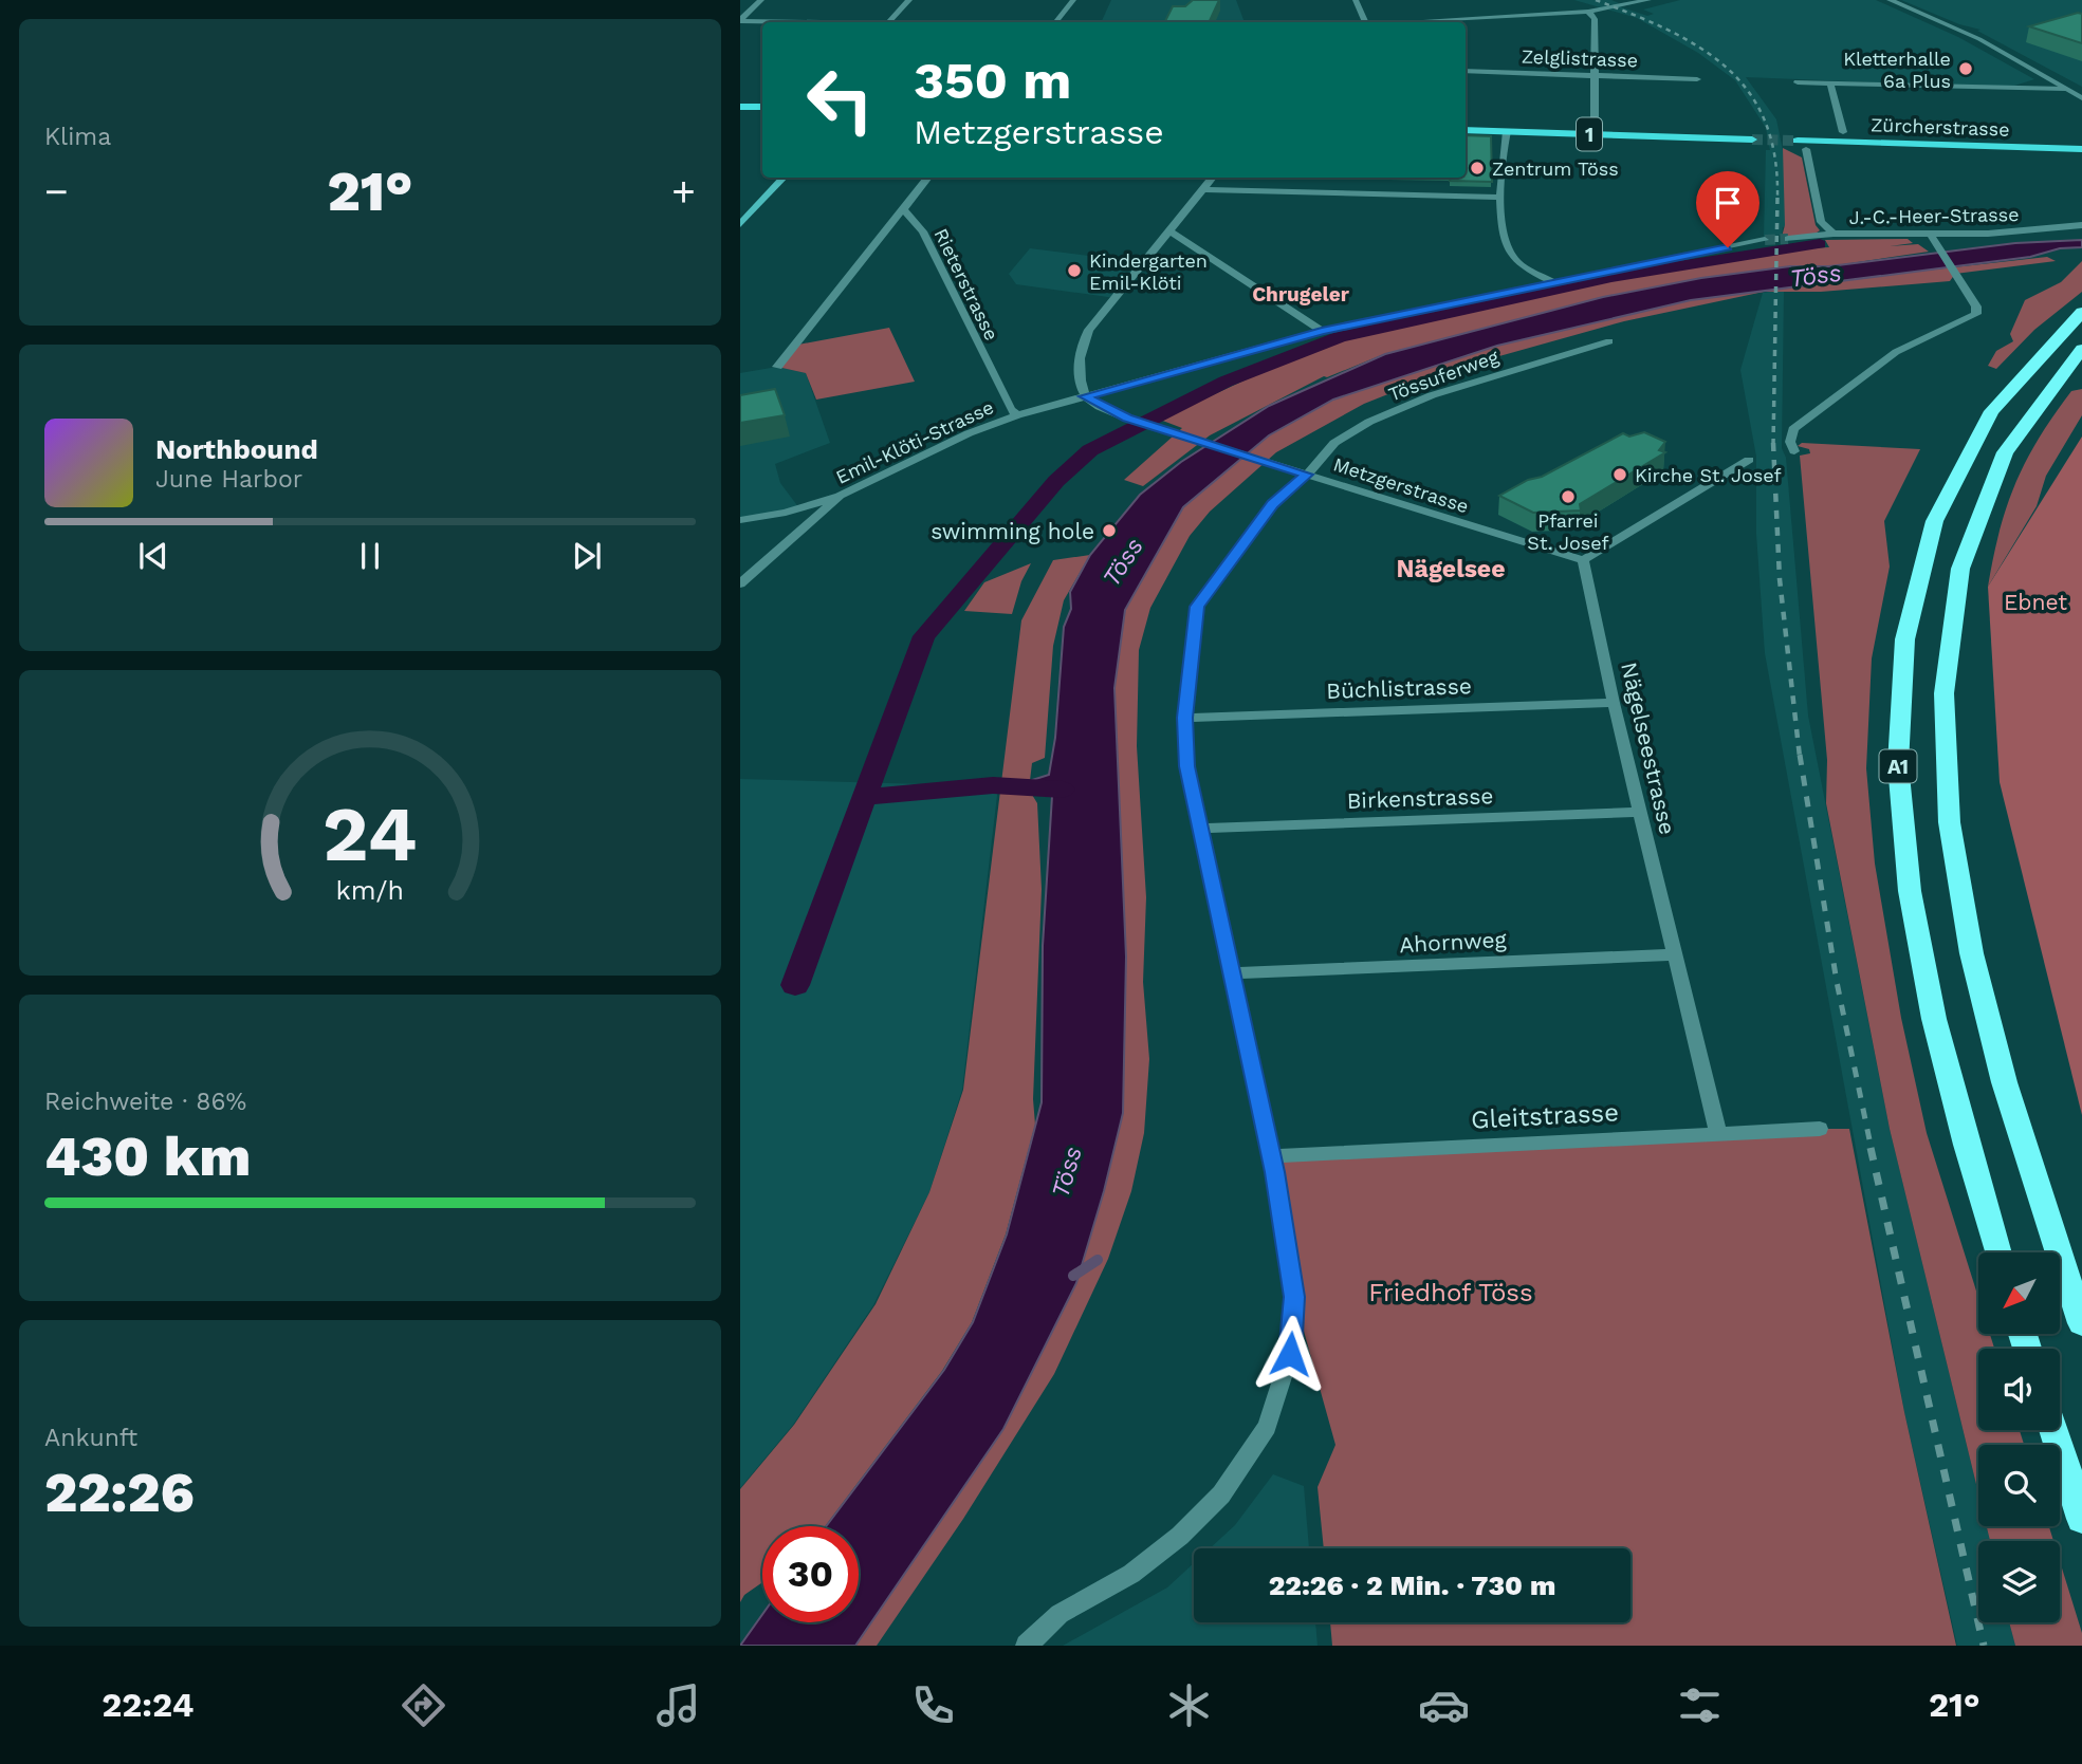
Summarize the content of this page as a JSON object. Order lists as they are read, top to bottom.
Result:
{
  "streets": {
    "highway": ["A1"],
    "main road": ["Zürcherstrasse", "1"],
    "street": [
      "Zelglistrasse",
      "J.-C.-Heer-Strasse",
      "Rieterstrasse",
      "Tössuferweg",
      "Emil-Klöti-Strasse",
      "Metzgerstrasse",
      "Büchlistrasse",
      "Nägelseestrasse",
      "Birkenstrasse",
      "Ahornweg",
      "Gleitstrasse"
    ]
  },
  "crossings": [
    ["Rieterstrasse", "Emil-Klöti-Strasse"],
    ["Tössuferweg", "Metzgerstrasse"],
    ["Tössuferweg", "Büchlistrasse"],
    ["Tössuferweg", "Birkenstrasse"],
    ["Tössuferweg", "Ahornweg"],
    ["Tössuferweg", "Gleitstrasse"],
    ["Emil-Klöti-Strasse", "Metzgerstrasse"],
    ["Metzgerstrasse", "Nägelseestrasse"],
    ["Büchlistrasse", "Nägelseestrasse"],
    ["Nägelseestrasse", "Birkenstrasse"],
    ["Nägelseestrasse", "Ahornweg"],
    ["Nägelseestrasse", "Gleitstrasse"]
  ],
  "districts": ["Chrugeler", "Nägelsee"],
  "water": ["Töss"],
  "parks": ["Ebnet", "Friedhof Töss"],
  "places": [
    "Kletterhalle 6a Plus",
    "Zentrum Töss",
    "Kindergarten Emil-Klöti",
    "Kirche St. Josef",
    "Pfarrei St. Josef",
    "swimming hole"
  ],
  "north": "bottom left",
  "page": {
    "tile": [
      "Klima",
      ["Reichweite · 86%", "430 km"],
      ["Ankunft", "22:26"]
    ],
    "turn": ["350 m", "Metzgerstrasse"],
    "heat": ["−", "21°", "+"],
    "song": ["Northbound", "June Harbor"],
    "limit": "30",
    "trip": "22:26 · 2 Min. · 730 m",
    "tabs": ["22:24", "21°"],
    "gauge": ["24", "km/h"]
  }
}
